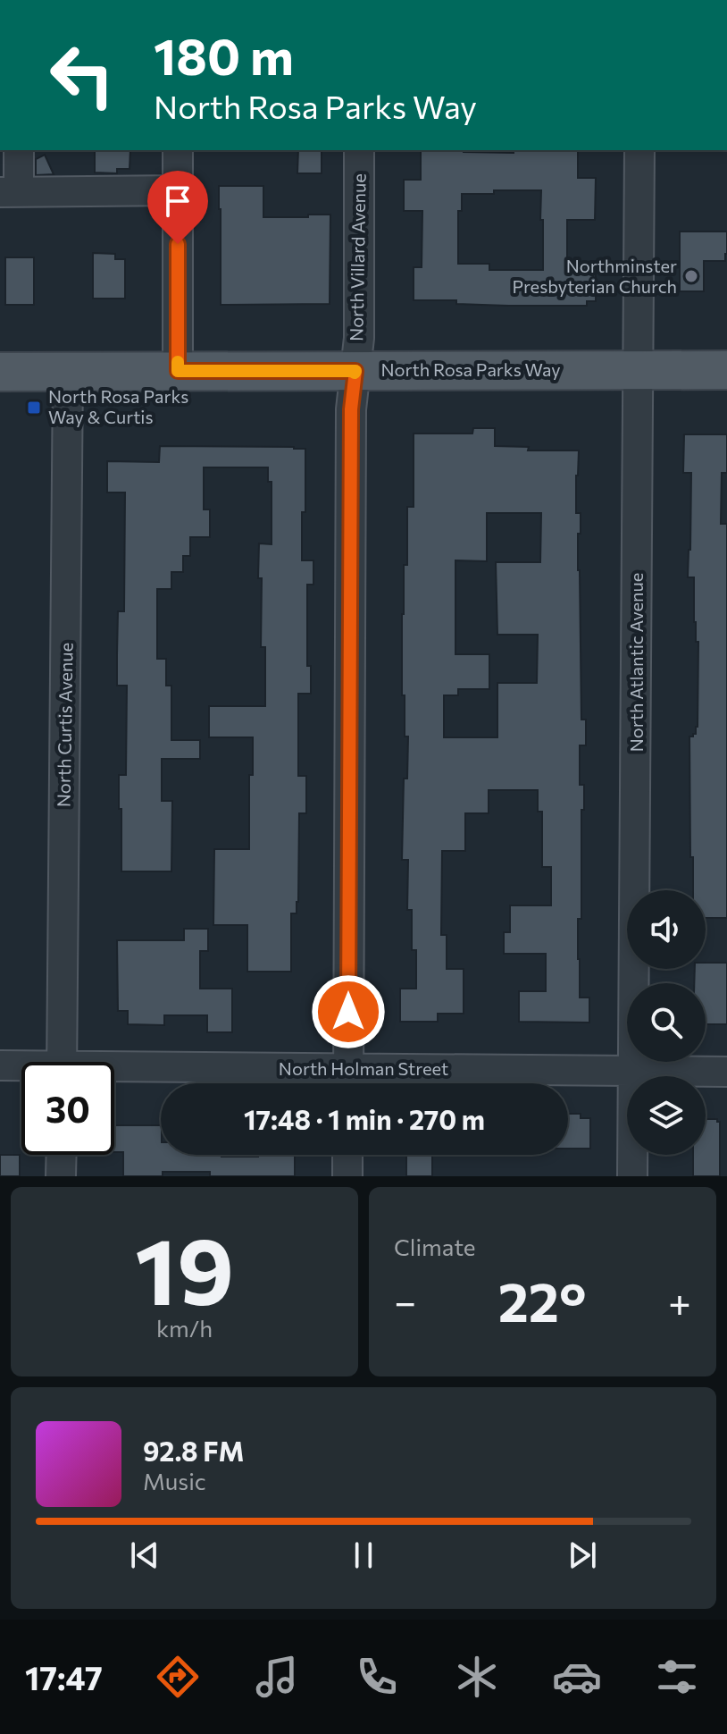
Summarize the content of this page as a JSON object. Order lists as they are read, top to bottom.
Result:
{
  "streets": {
    "main road": ["North Rosa Parks Way"],
    "street": [
      "North Villard Avenue",
      "North Atlantic Avenue",
      "North Curtis Avenue",
      "North Holman Street"
    ]
  },
  "crossings": [
    ["North Villard Avenue", "North Rosa Parks Way"],
    ["North Villard Avenue", "North Holman Street"],
    ["North Rosa Parks Way", "North Atlantic Avenue"],
    ["North Rosa Parks Way", "North Curtis Avenue"],
    ["North Atlantic Avenue", "North Holman Street"]
  ],
  "places": {
    "other": ["Northminster Presbyterian Church"],
    "transit": ["North Rosa Parks Way & Curtis"]
  },
  "page": {
    "turn": ["180 m", "North Rosa Parks Way"],
    "limit": "30",
    "trip": "17:48 · 1 min · 270 m",
    "tile": [
      ["19", "km/h"],
      "Climate"
    ],
    "heat": ["−", "22°", "+"],
    "song": ["92.8 FM", "Music"],
    "tabs": "17:47"
  }
}
